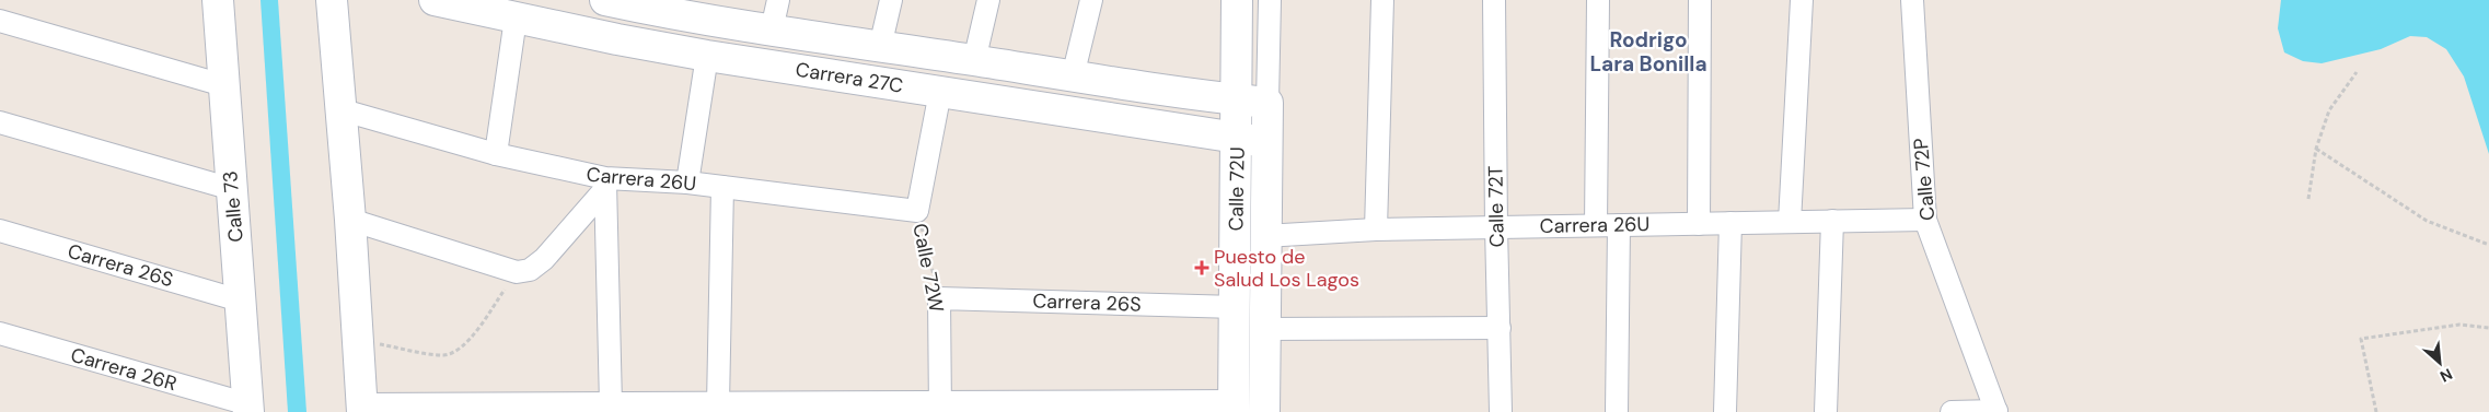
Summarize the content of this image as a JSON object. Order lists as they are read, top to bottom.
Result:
{
  "streets": {
    "street": [
      "Carrera 27C",
      "Carrera 26U",
      "Calle 72P",
      "Calle 72U",
      "Calle 73",
      "Calle 72T",
      "Carrera 26S",
      "Calle 72W",
      "Carrera 26R"
    ]
  },
  "crossings": [
    ["Carrera 27C", "Calle 72U"],
    ["Carrera 27C", "Calle 72W"],
    ["Carrera 26U", "Calle 72P"],
    ["Carrera 26U", "Calle 72U"],
    ["Carrera 26U", "Calle 72T"],
    ["Carrera 26U", "Calle 72W"],
    ["Calle 72U", "Carrera 26S"],
    ["Calle 73", "Carrera 26S"],
    ["Calle 73", "Carrera 26R"],
    ["Carrera 26S", "Calle 72W"]
  ],
  "districts": ["Rodrigo Lara Bonilla"],
  "places": {
    "health": ["Puesto de Salud Los Lagos"]
  },
  "north": "bottom right"
}
